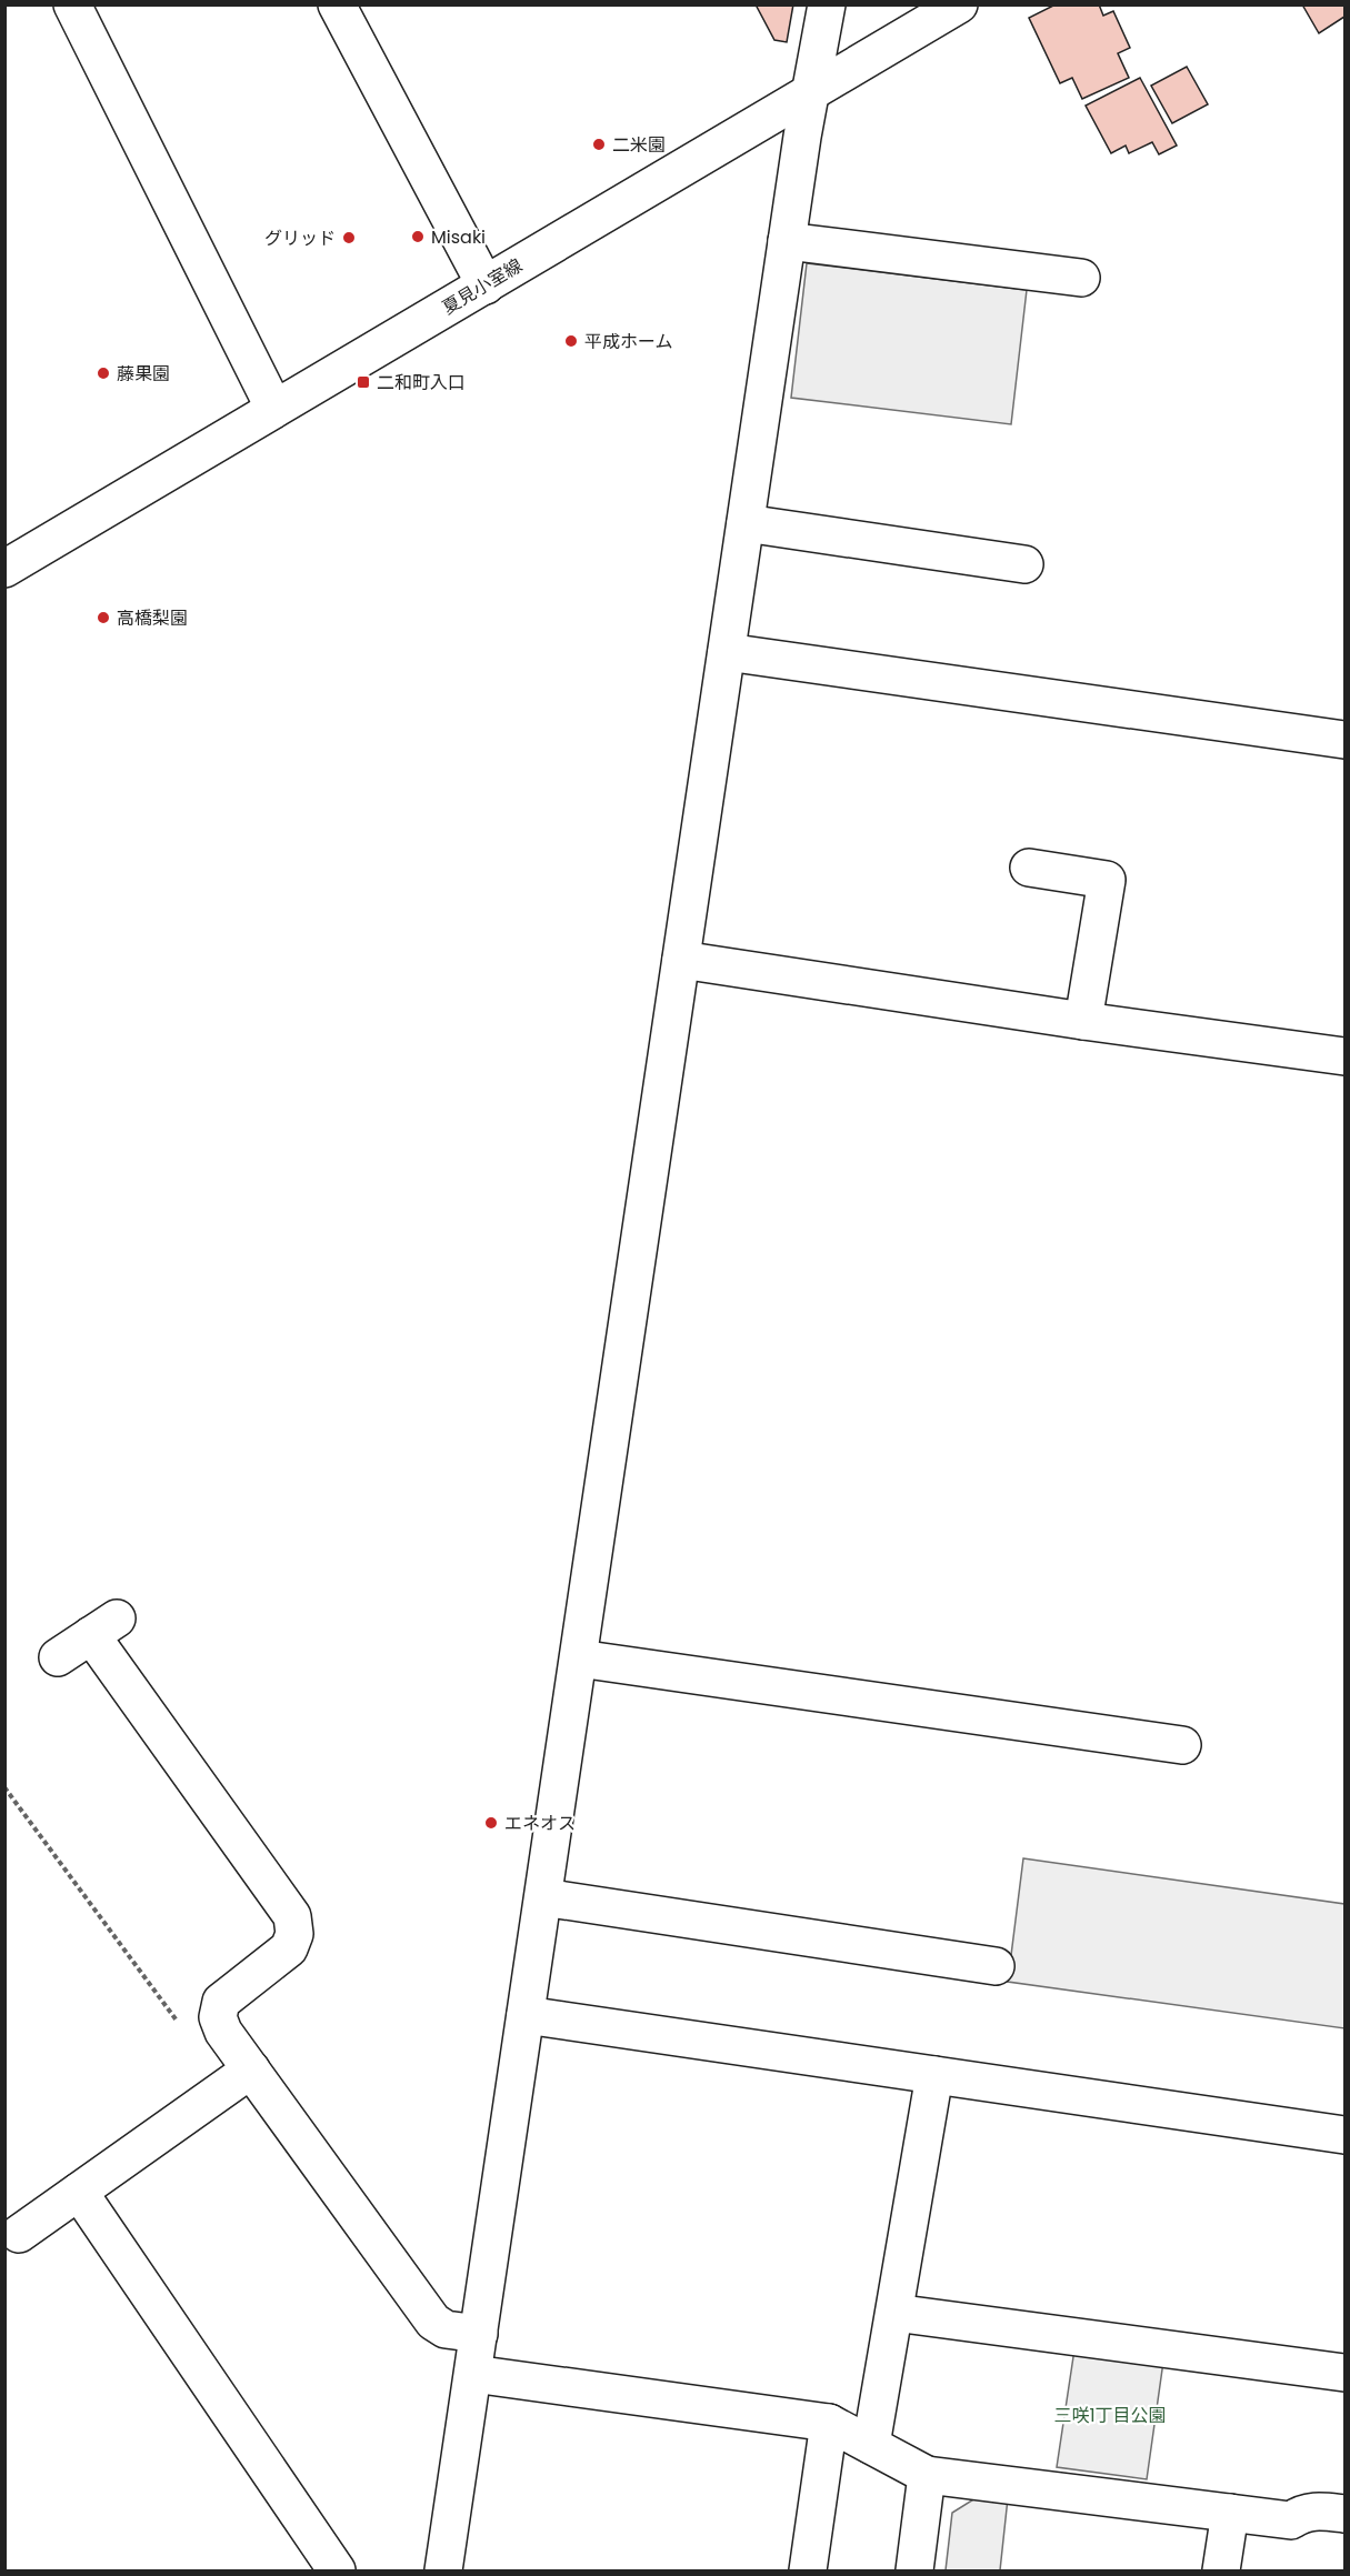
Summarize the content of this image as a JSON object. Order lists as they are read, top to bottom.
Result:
{
  "streets": {
    "street": ["夏見小室線"]
  },
  "parks": ["三咲1丁目公園"],
  "places": {
    "other": [
      "二米園",
      "Misaki",
      "グリッド",
      "平成ホーム",
      "藤果園",
      "高橋梨園",
      "エネオス"
    ],
    "transit": ["二和町入口"]
  }
}
